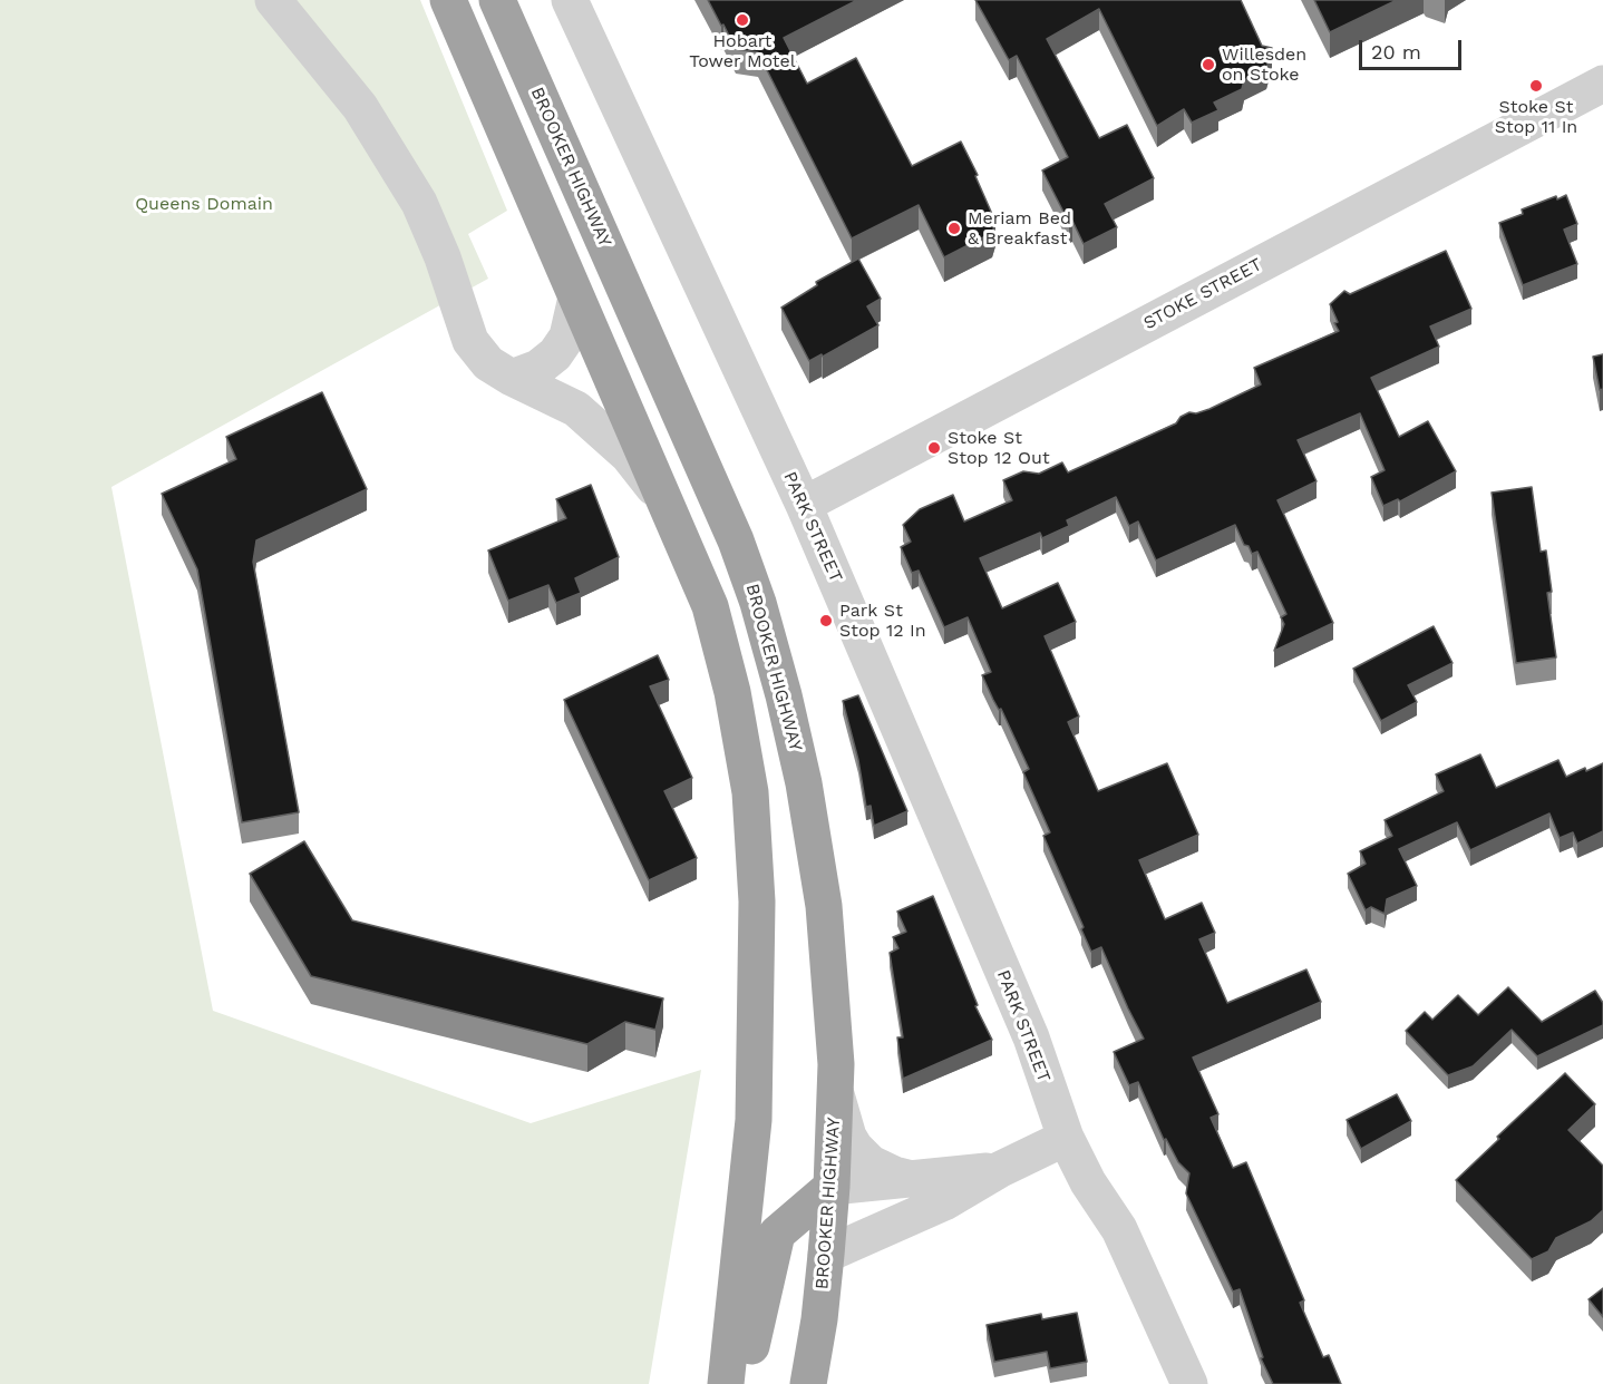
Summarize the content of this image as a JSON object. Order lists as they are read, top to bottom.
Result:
{
  "streets": {
    "highway": ["BROOKER HIGHWAY"],
    "street": ["STOKE STREET", "PARK STREET"]
  },
  "crossings": [
    ["STOKE STREET", "PARK STREET"]
  ],
  "parks": ["Queens Domain"],
  "places": [
    "Hobart Tower Motel",
    "Willesden on Stoke",
    "Stoke St Stop 11 In",
    "Meriam Bed & Breakfast",
    "Stoke St Stop 12 Out",
    "Park St Stop 12 In"
  ],
  "scale_bar": "20 m"
}
